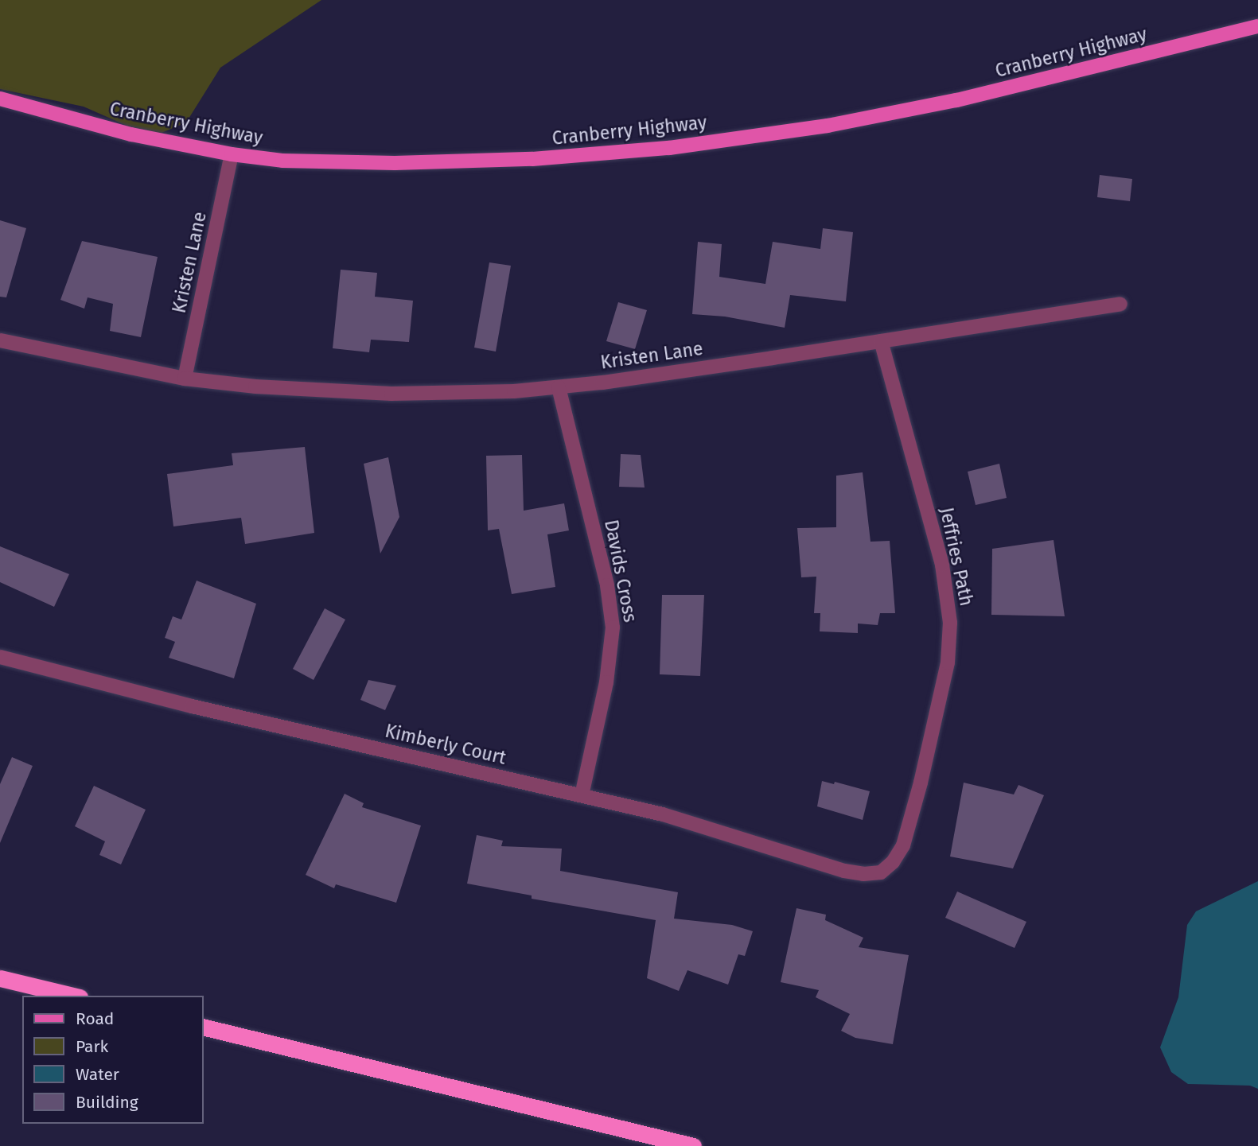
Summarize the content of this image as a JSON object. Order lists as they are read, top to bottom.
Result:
{
  "streets": {
    "main road": ["Cranberry Highway"],
    "street": [
      "Kristen Lane",
      "Jeffries Path",
      "Davids Cross",
      "Kimberly Court"
    ]
  },
  "crossings": [
    ["Cranberry Highway", "Kristen Lane"],
    ["Kristen Lane", "Jeffries Path"],
    ["Kristen Lane", "Davids Cross"],
    ["Jeffries Path", "Kimberly Court"],
    ["Davids Cross", "Kimberly Court"]
  ],
  "legend": [
    "Road",
    "Park",
    "Water",
    "Building"
  ]
}
